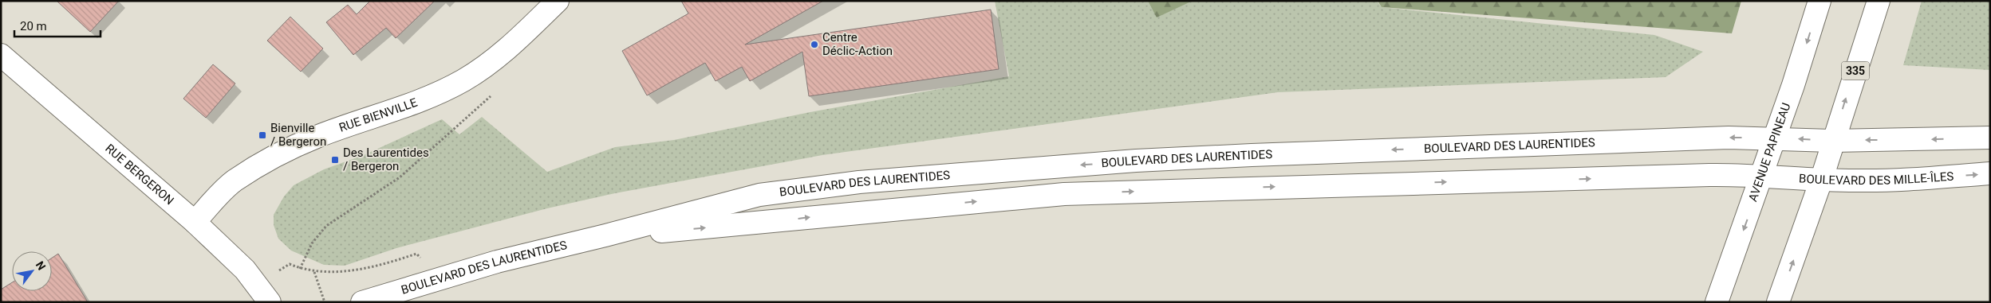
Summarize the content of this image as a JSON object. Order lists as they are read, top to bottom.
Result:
{
  "streets": {
    "main road": [
      "335",
      "RUE BIENVILLE",
      "BOULEVARD DES LAURENTIDES",
      "AVENUE PAPINEAU",
      "RUE BERGERON",
      "BOULEVARD DES MILLE-ÎLES"
    ]
  },
  "crossings": [
    ["335", "BOULEVARD DES MILLE-ÎLES"],
    ["RUE BIENVILLE", "RUE BERGERON"],
    ["BOULEVARD DES LAURENTIDES", "AVENUE PAPINEAU"],
    ["BOULEVARD DES LAURENTIDES", "BOULEVARD DES MILLE-ÎLES"],
    ["AVENUE PAPINEAU", "BOULEVARD DES MILLE-ÎLES"]
  ],
  "places": {
    "other": ["Centre Déclic-Action"],
    "transit": ["Bienville / Bergeron", "Des Laurentides / Bergeron"]
  },
  "scale_bar": "20 m",
  "north": "top right"
}
